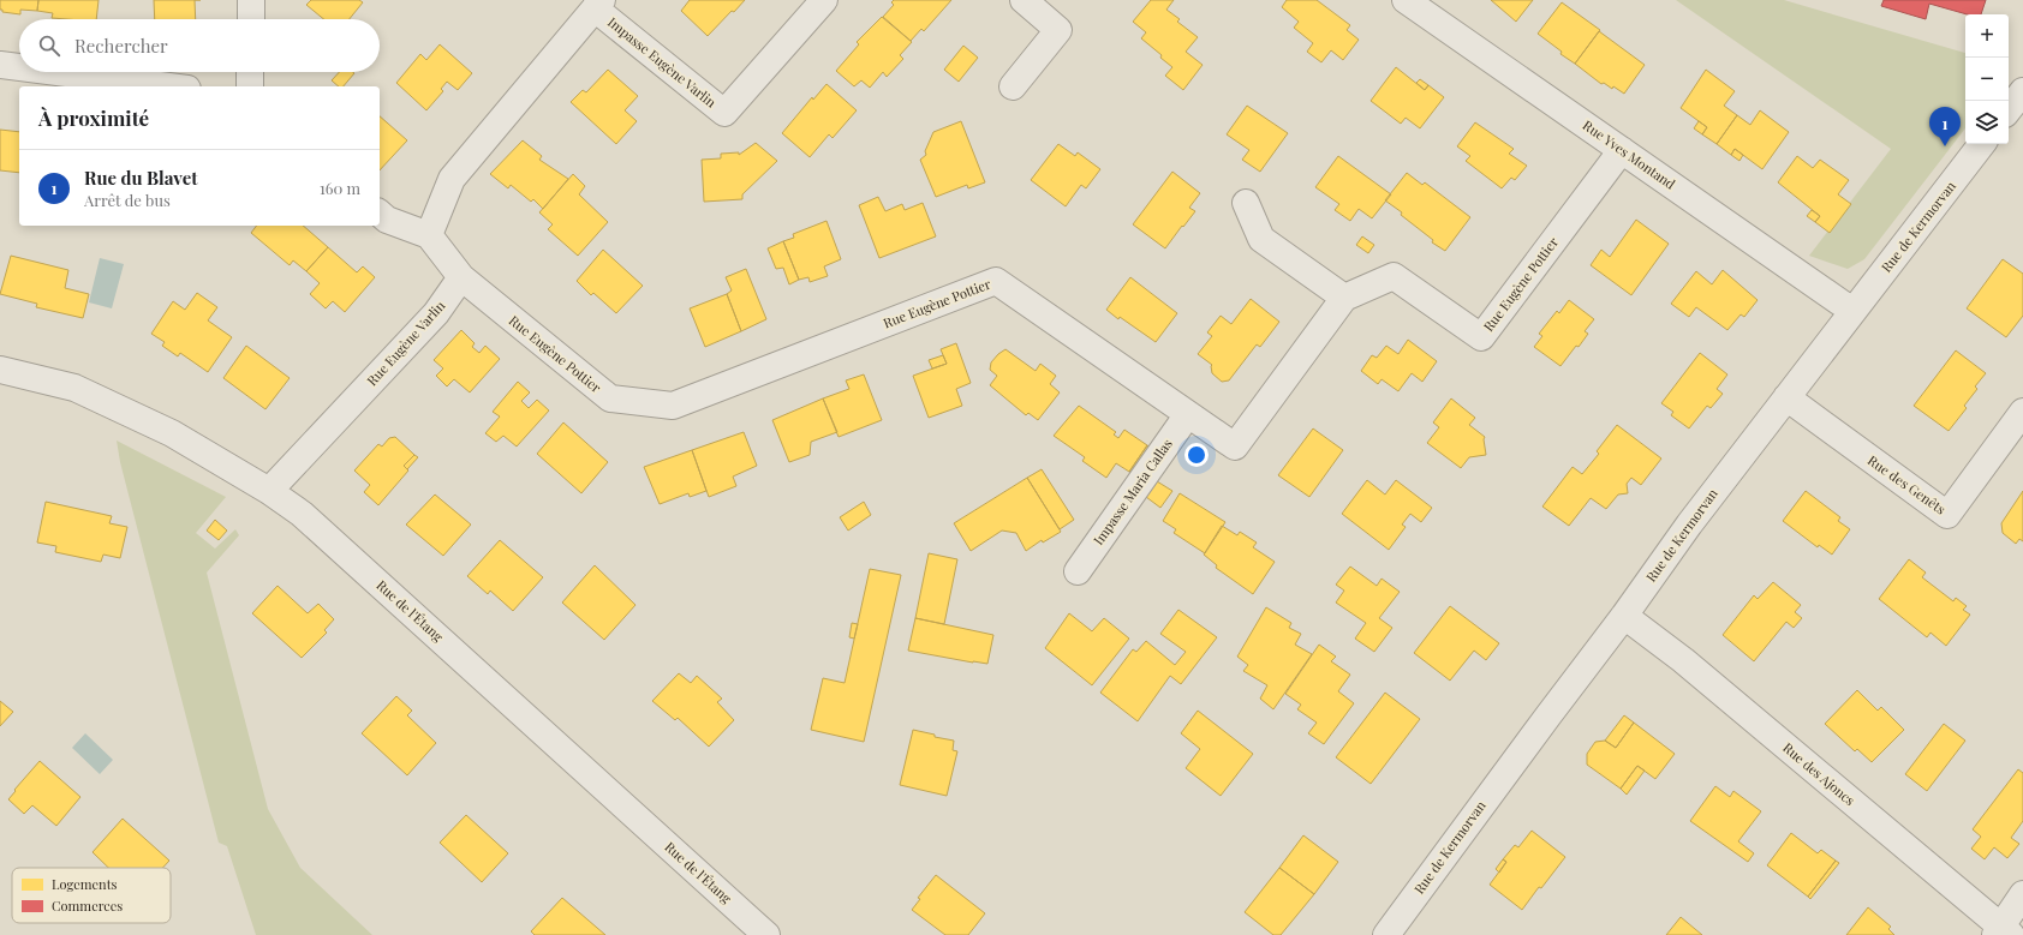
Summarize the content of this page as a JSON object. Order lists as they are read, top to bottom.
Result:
{
  "streets": {
    "street": [
      "Impasse Eugène Varlin",
      "Rue Yves Montand",
      "Rue de Kermorvan",
      "Rue Eugène Pottier",
      "Rue Eugène Varlin",
      "Rue des Genêts",
      "Impasse Maria Callas",
      "Rue de l'Étang",
      "Rue des Ajoncs"
    ]
  },
  "crossings": [
    ["Rue Yves Montand", "Rue de Kermorvan"],
    ["Rue Yves Montand", "Rue Eugène Pottier"],
    ["Rue de Kermorvan", "Rue des Genêts"],
    ["Rue de Kermorvan", "Rue des Ajoncs"],
    ["Rue Eugène Pottier", "Rue Eugène Varlin"],
    ["Rue Eugène Pottier", "Impasse Maria Callas"],
    ["Rue Eugène Varlin", "Rue de l'Étang"]
  ],
  "legend": ["Logements", "Commerces"],
  "page": {
    "map_buttons": ["+", "−"],
    "search": "Rechercher",
    "heading": "À proximité",
    "pins": "1",
    "list": [
      {
        "mark": "1",
        "name": "Rue du Blavet",
        "note": "Arrêt de bus",
        "value": "160 m"
      }
    ]
  }
}
